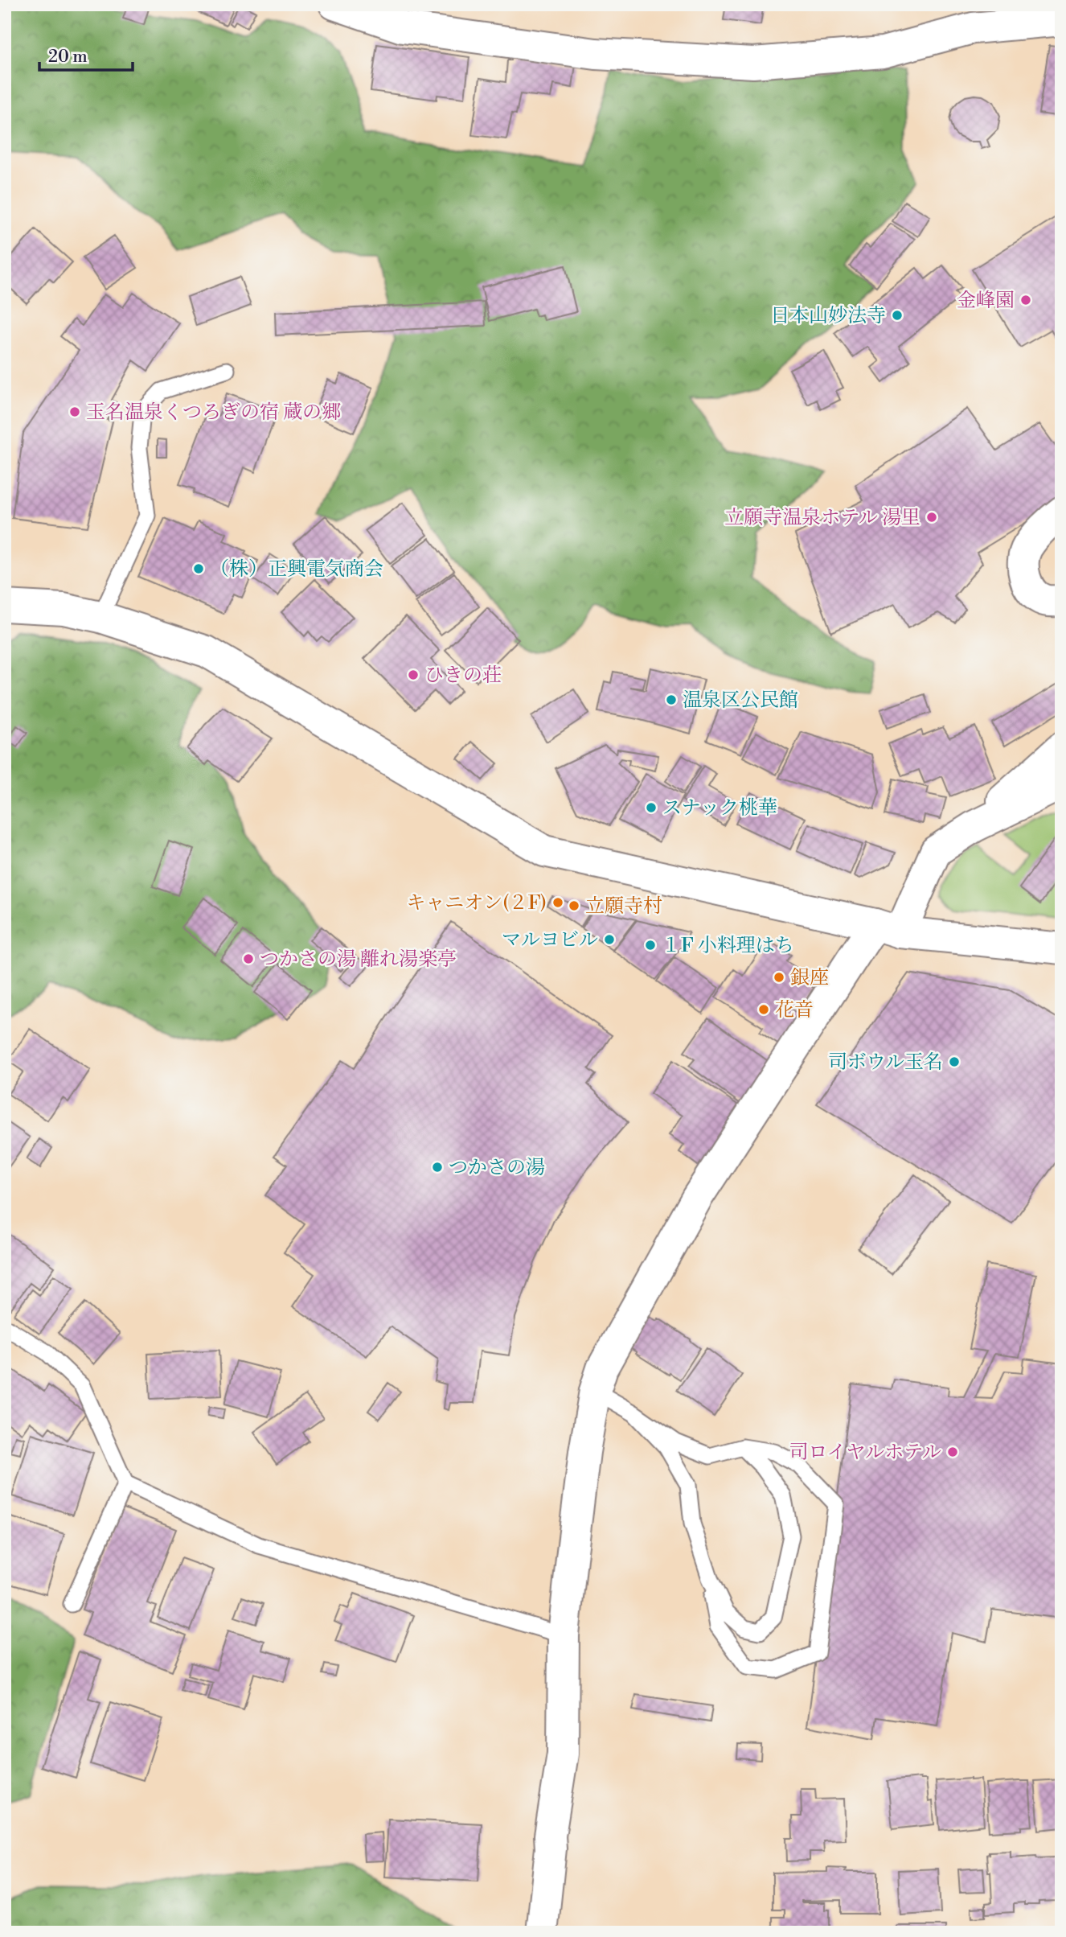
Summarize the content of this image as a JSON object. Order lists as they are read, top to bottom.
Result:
{
  "places": [
    "金峰園",
    "日本山妙法寺",
    "玉名温泉くつろぎの宿 蔵の郷",
    "立願寺温泉ホテル 湯里",
    "（株）正興電気商会",
    "ひきの荘",
    "温泉区公民館",
    "スナック桃華",
    "キャニオン(２F)",
    "立願寺村",
    "マルヨビル",
    "１F 小料理はち",
    "つかさの湯 離れ湯楽亭",
    "銀座",
    "花音",
    "司ボウル玉名",
    "つかさの湯",
    "司ロイヤルホテル"
  ],
  "scale_bar": "20 m"
}
